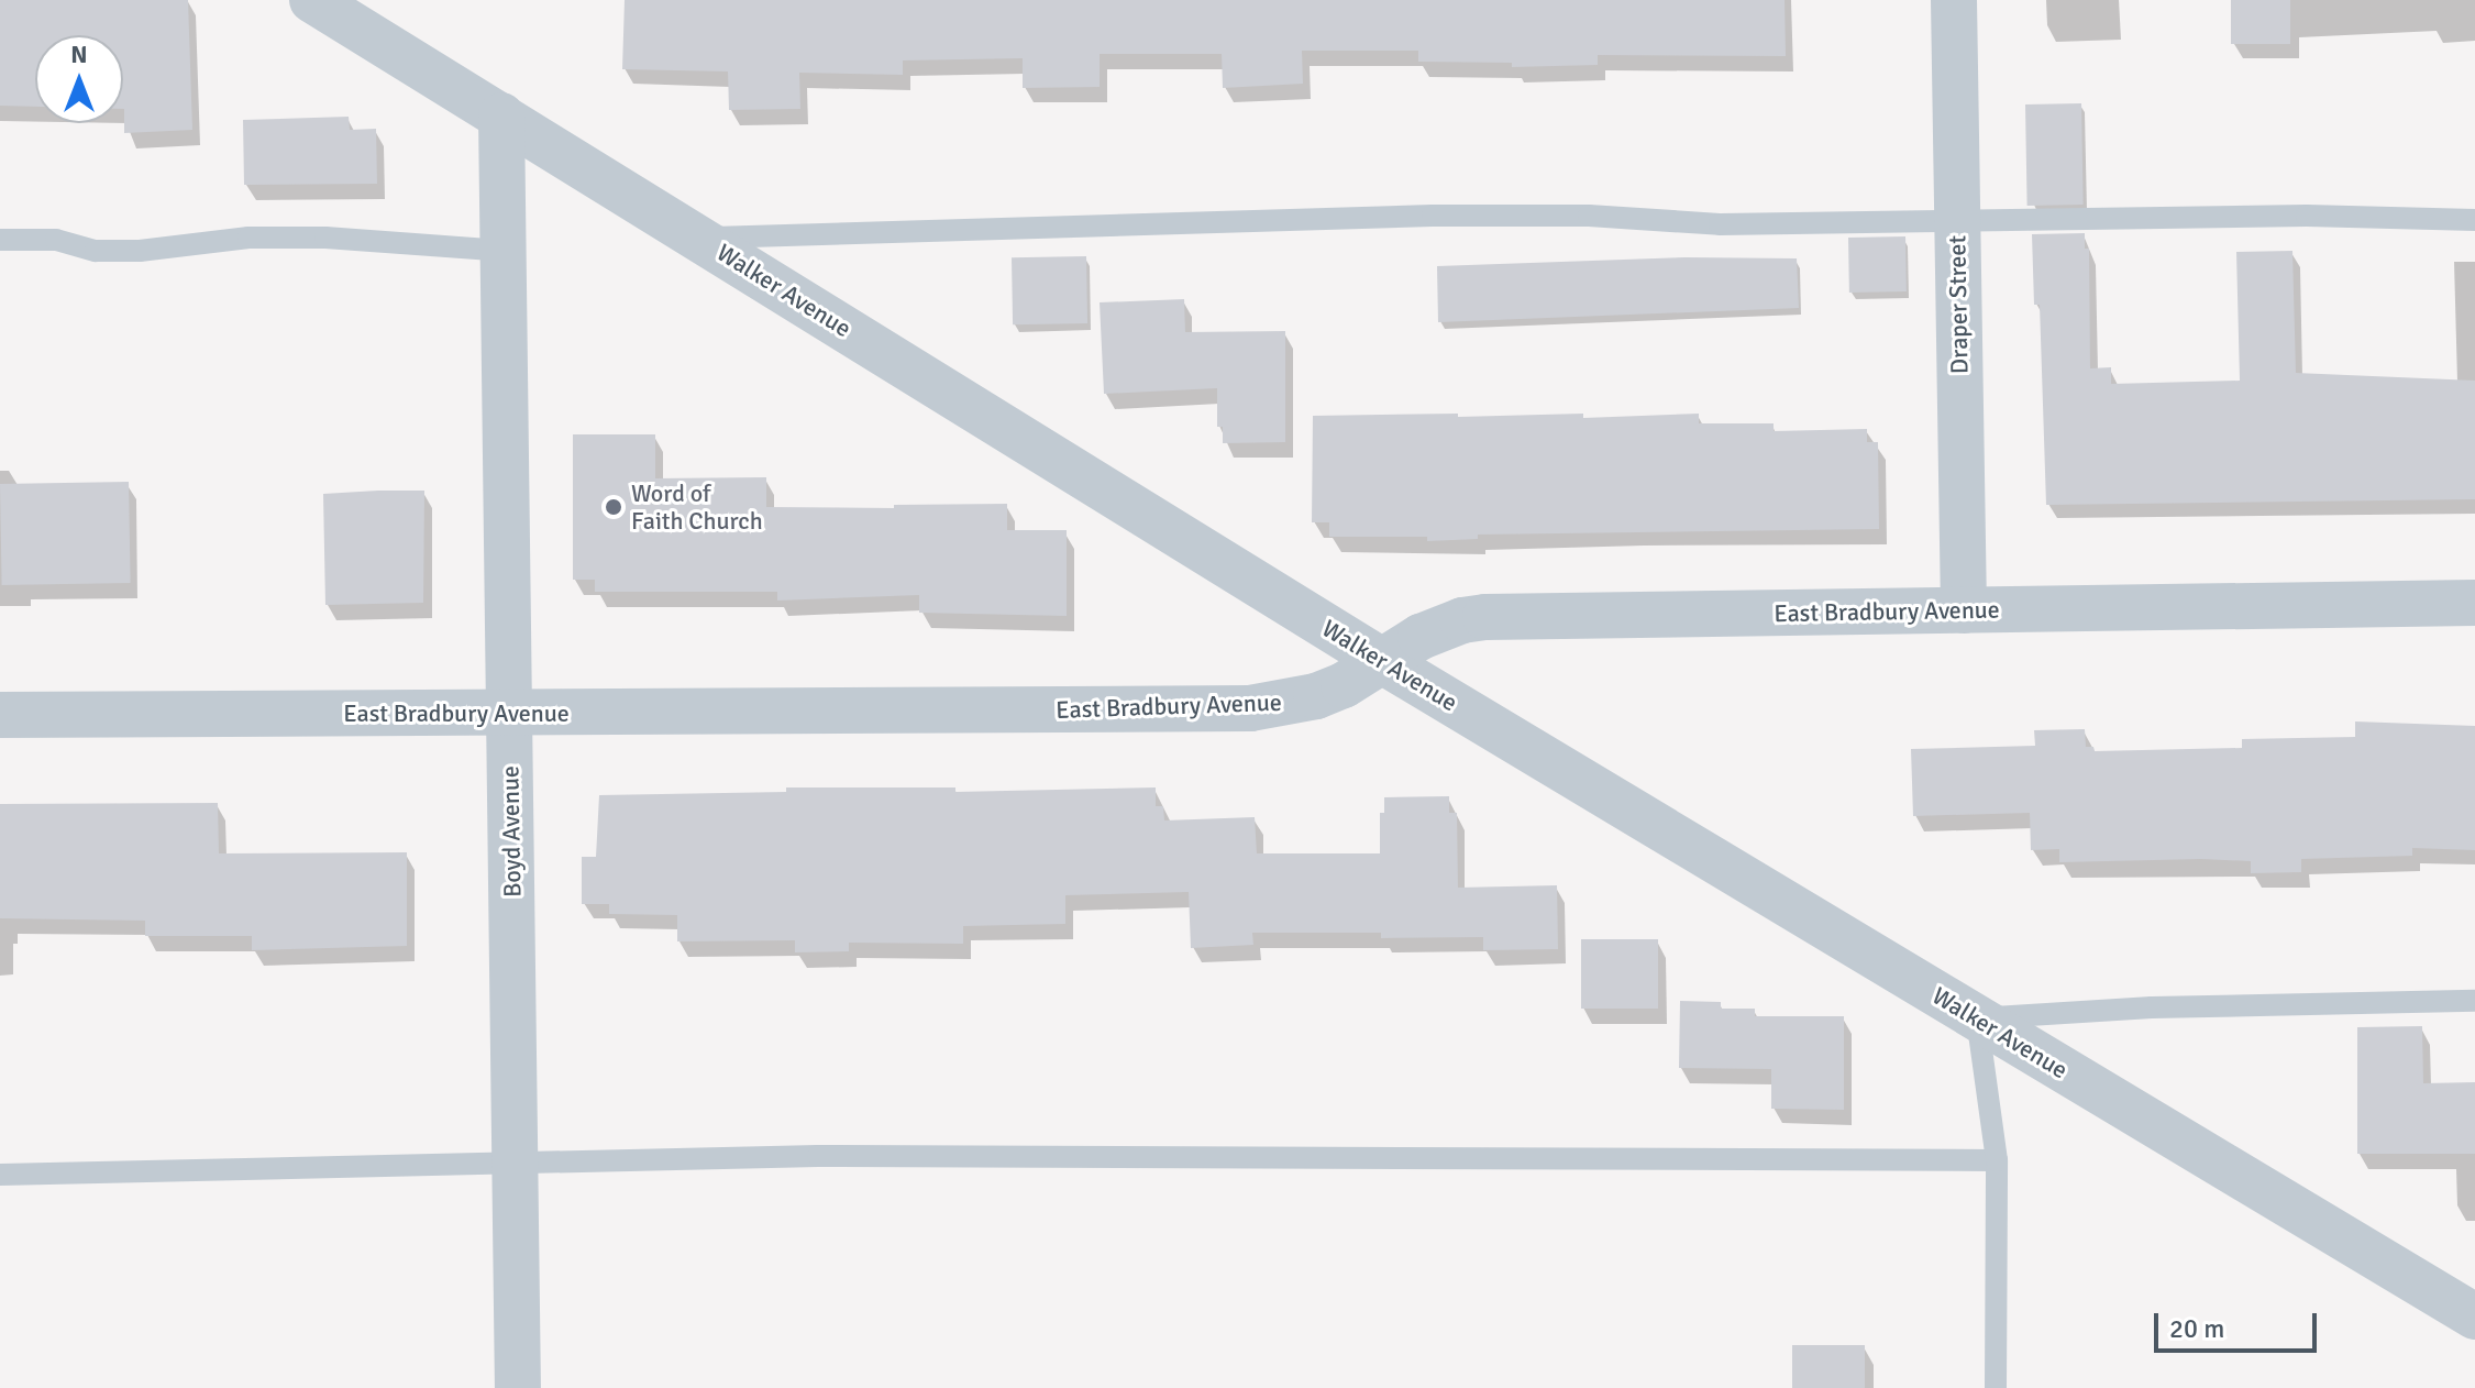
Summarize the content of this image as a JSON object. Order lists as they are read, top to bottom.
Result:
{
  "streets": {
    "street": [
      "Walker Avenue",
      "Draper Street",
      "East Bradbury Avenue",
      "Boyd Avenue"
    ]
  },
  "crossings": [
    ["Walker Avenue", "East Bradbury Avenue"],
    ["Walker Avenue", "Boyd Avenue"],
    ["Draper Street", "East Bradbury Avenue"],
    ["East Bradbury Avenue", "Boyd Avenue"]
  ],
  "places": ["Word of Faith Church"],
  "scale_bar": "20 m",
  "north": "top"
}
